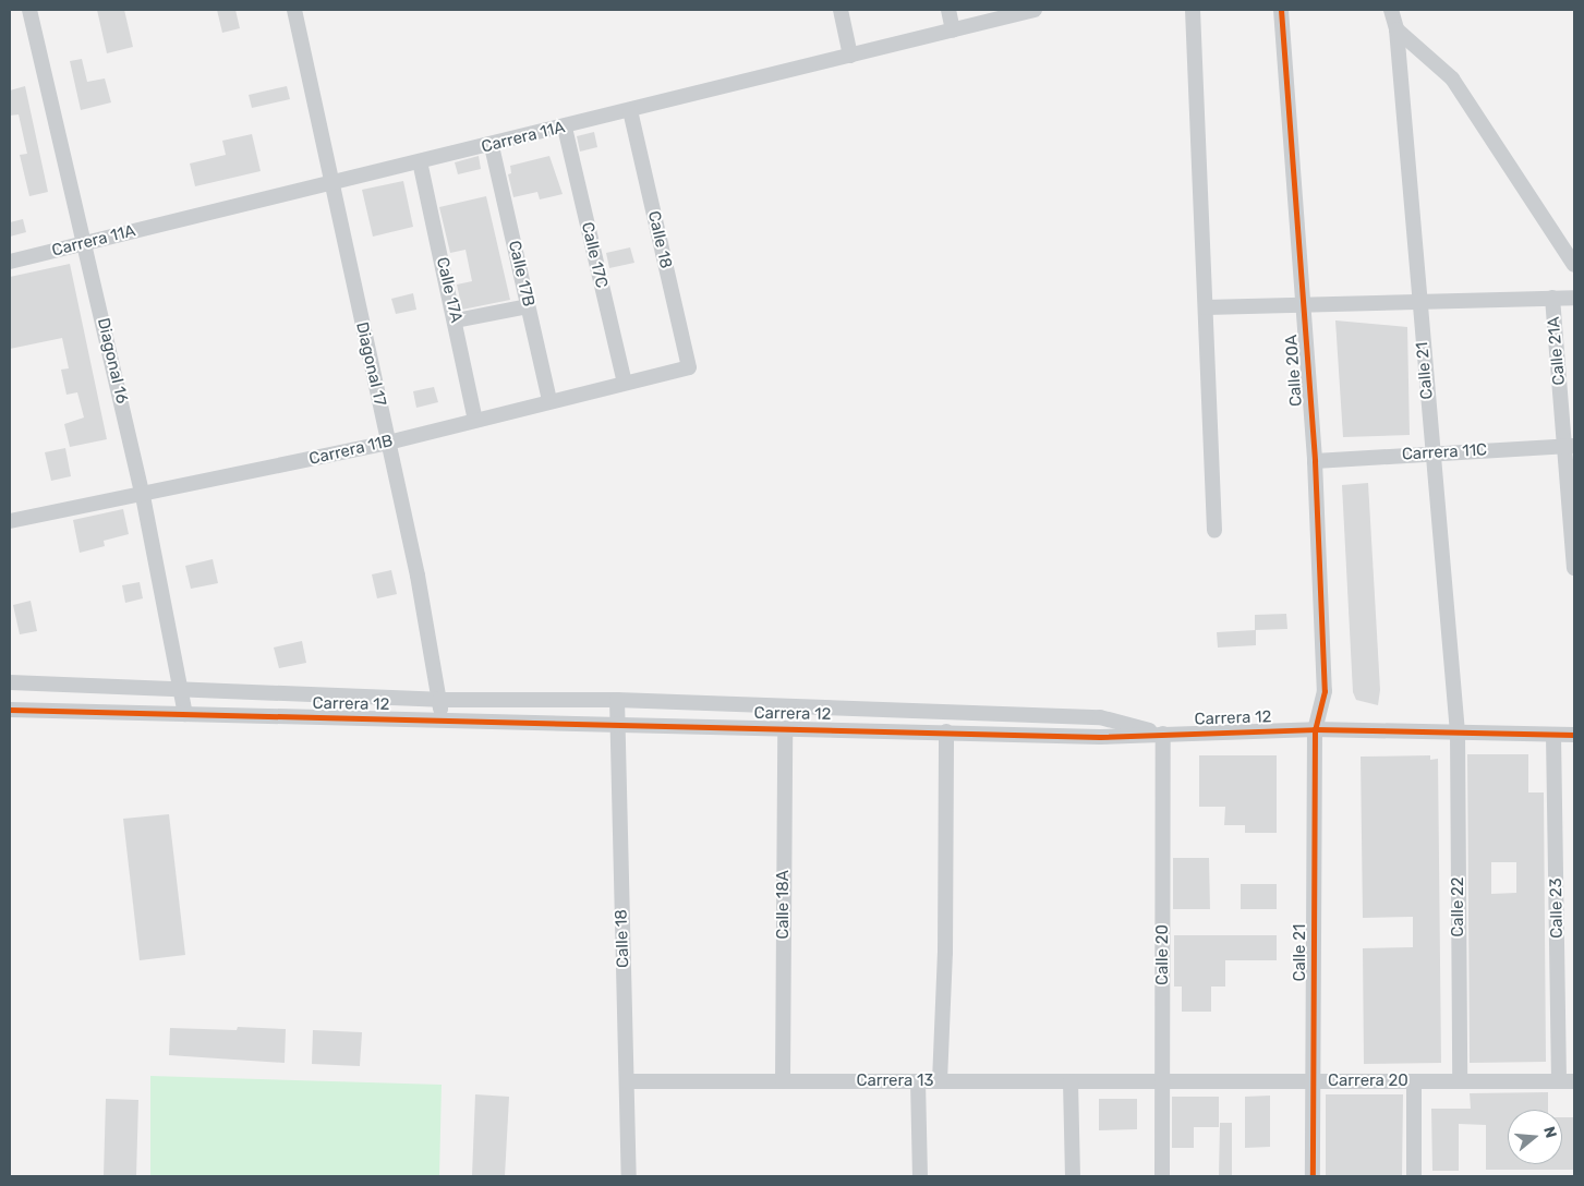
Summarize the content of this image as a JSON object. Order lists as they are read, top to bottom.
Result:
{
  "streets": {
    "street": [
      "Carrera 11A",
      "Calle 18",
      "Calle 17C",
      "Calle 17B",
      "Calle 17A",
      "Calle 21A",
      "Diagonal 16",
      "Diagonal 17",
      "Calle 20A",
      "Calle 21",
      "Carrera 11B",
      "Carrera 11C",
      "Carrera 12",
      "Calle 18A",
      "Calle 22",
      "Calle 23",
      "Calle 20",
      "Carrera 13",
      "Carrera 20"
    ]
  },
  "crossings": [
    ["Carrera 11A", "Calle 18"],
    ["Carrera 11A", "Calle 17C"],
    ["Carrera 11A", "Calle 17B"],
    ["Carrera 11A", "Calle 17A"],
    ["Carrera 11A", "Diagonal 16"],
    ["Carrera 11A", "Diagonal 17"],
    ["Calle 18", "Carrera 11B"],
    ["Calle 18", "Carrera 12"],
    ["Calle 18", "Carrera 13"],
    ["Calle 17C", "Carrera 11B"],
    ["Calle 17B", "Carrera 11B"],
    ["Calle 17A", "Carrera 11B"],
    ["Calle 21A", "Carrera 11C"],
    ["Diagonal 16", "Carrera 11B"],
    ["Diagonal 16", "Carrera 12"],
    ["Diagonal 17", "Carrera 11B"],
    ["Diagonal 17", "Carrera 12"],
    ["Calle 20A", "Calle 21"],
    ["Calle 20A", "Carrera 11C"],
    ["Calle 20A", "Carrera 12"],
    ["Calle 21", "Carrera 11C"],
    ["Calle 21", "Carrera 12"],
    ["Calle 21", "Calle 22"],
    ["Calle 21", "Carrera 20"],
    ["Carrera 12", "Calle 18A"],
    ["Carrera 12", "Calle 22"],
    ["Carrera 12", "Calle 23"],
    ["Carrera 12", "Calle 20"],
    ["Calle 18A", "Carrera 13"],
    ["Calle 22", "Carrera 20"],
    ["Calle 23", "Carrera 20"],
    ["Calle 20", "Carrera 13"],
    ["Calle 20", "Carrera 20"],
    ["Carrera 13", "Carrera 20"]
  ],
  "north": "right"
}
